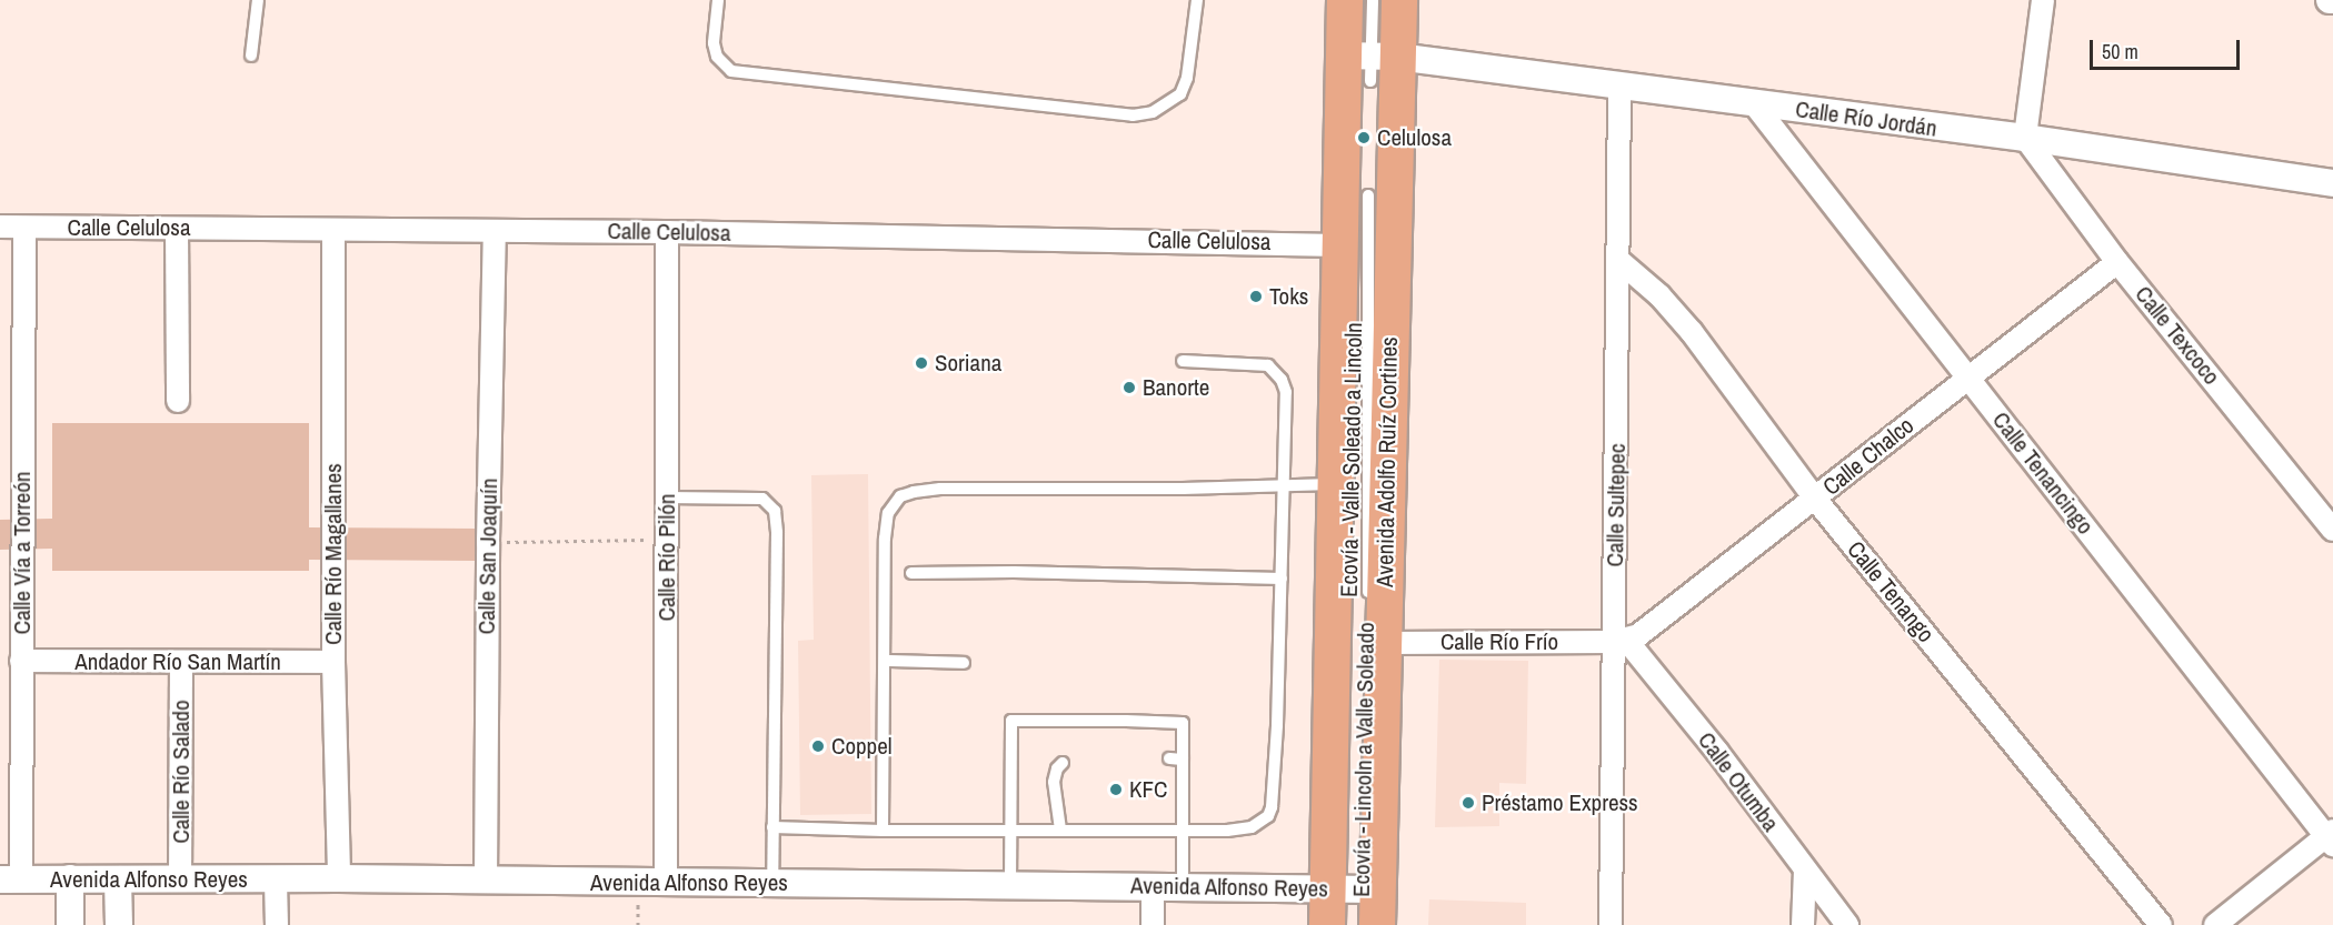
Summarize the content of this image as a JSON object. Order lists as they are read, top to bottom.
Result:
{
  "streets": {
    "main road": ["Avenida Adolfo Ruíz Cortines"],
    "street": [
      "Calle Río Jordán",
      "Calle Celulosa",
      "Calle Texcoco",
      "Calle Chalco",
      "Calle Tenancingo",
      "Calle Sultepec",
      "Calle Vía a Torreón",
      "Calle Río Magallanes",
      "Calle San Joaquín",
      "Calle Río Pilón",
      "Calle Tenango",
      "Calle Río Frío",
      "Andador Río San Martín",
      "Calle Río Salado",
      "Calle Otumba",
      "Avenida Alfonso Reyes"
    ],
    "lane": ["Ecovía - Lincoln a Valle Soleado"]
  },
  "crossings": [
    ["Calle Río Jordán", "Calle Texcoco"],
    ["Calle Río Jordán", "Avenida Adolfo Ruíz Cortines"],
    ["Calle Río Jordán", "Calle Tenancingo"],
    ["Calle Río Jordán", "Calle Sultepec"],
    ["Calle Celulosa", "Avenida Adolfo Ruíz Cortines"],
    ["Calle Celulosa", "Calle Vía a Torreón"],
    ["Calle Celulosa", "Calle Río Magallanes"],
    ["Calle Celulosa", "Calle San Joaquín"],
    ["Calle Celulosa", "Calle Río Pilón"],
    ["Calle Texcoco", "Calle Chalco"],
    ["Calle Chalco", "Calle Tenancingo"],
    ["Calle Chalco", "Calle Sultepec"],
    ["Calle Chalco", "Calle Tenango"],
    ["Calle Chalco", "Calle Río Frío"],
    ["Calle Chalco", "Calle Otumba"],
    ["Avenida Adolfo Ruíz Cortines", "Calle Río Frío"],
    ["Avenida Adolfo Ruíz Cortines", "Avenida Alfonso Reyes"],
    ["Calle Sultepec", "Calle Tenango"],
    ["Calle Sultepec", "Calle Río Frío"],
    ["Calle Sultepec", "Calle Otumba"],
    ["Calle Vía a Torreón", "Andador Río San Martín"],
    ["Calle Vía a Torreón", "Avenida Alfonso Reyes"],
    ["Calle Río Magallanes", "Andador Río San Martín"],
    ["Calle Río Magallanes", "Avenida Alfonso Reyes"],
    ["Calle San Joaquín", "Avenida Alfonso Reyes"],
    ["Calle Río Pilón", "Avenida Alfonso Reyes"],
    ["Calle Río Frío", "Calle Otumba"],
    ["Andador Río San Martín", "Calle Río Salado"],
    ["Calle Río Salado", "Avenida Alfonso Reyes"]
  ],
  "places": [
    "Celulosa",
    "Toks",
    "Soriana",
    "Banorte",
    "Coppel",
    "KFC",
    "Préstamo Express"
  ],
  "scale_bar": "50 m"
}
